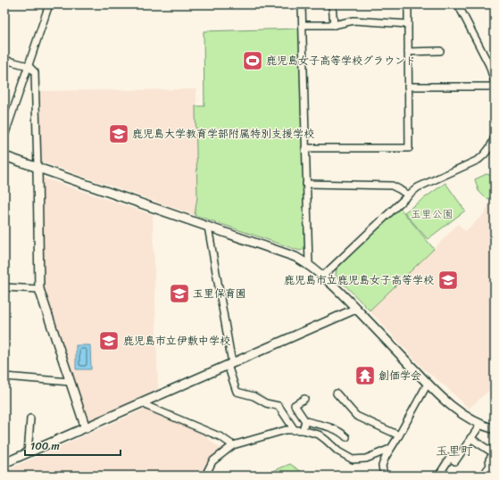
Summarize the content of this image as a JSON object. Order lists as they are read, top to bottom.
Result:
{
  "districts": ["玉里町"],
  "parks": ["玉里公園"],
  "places": {
    "sports": ["鹿児島女子高等学校グラウンド"],
    "school or university": [
      "鹿児島大学教育学部附属特別支援学校",
      "鹿児島市立鹿児島女子高等学校",
      "玉里保育園",
      "鹿児島市立伊敷中学校"
    ],
    "temple": ["創価学会"]
  },
  "scale_bar": "100 m"
}
